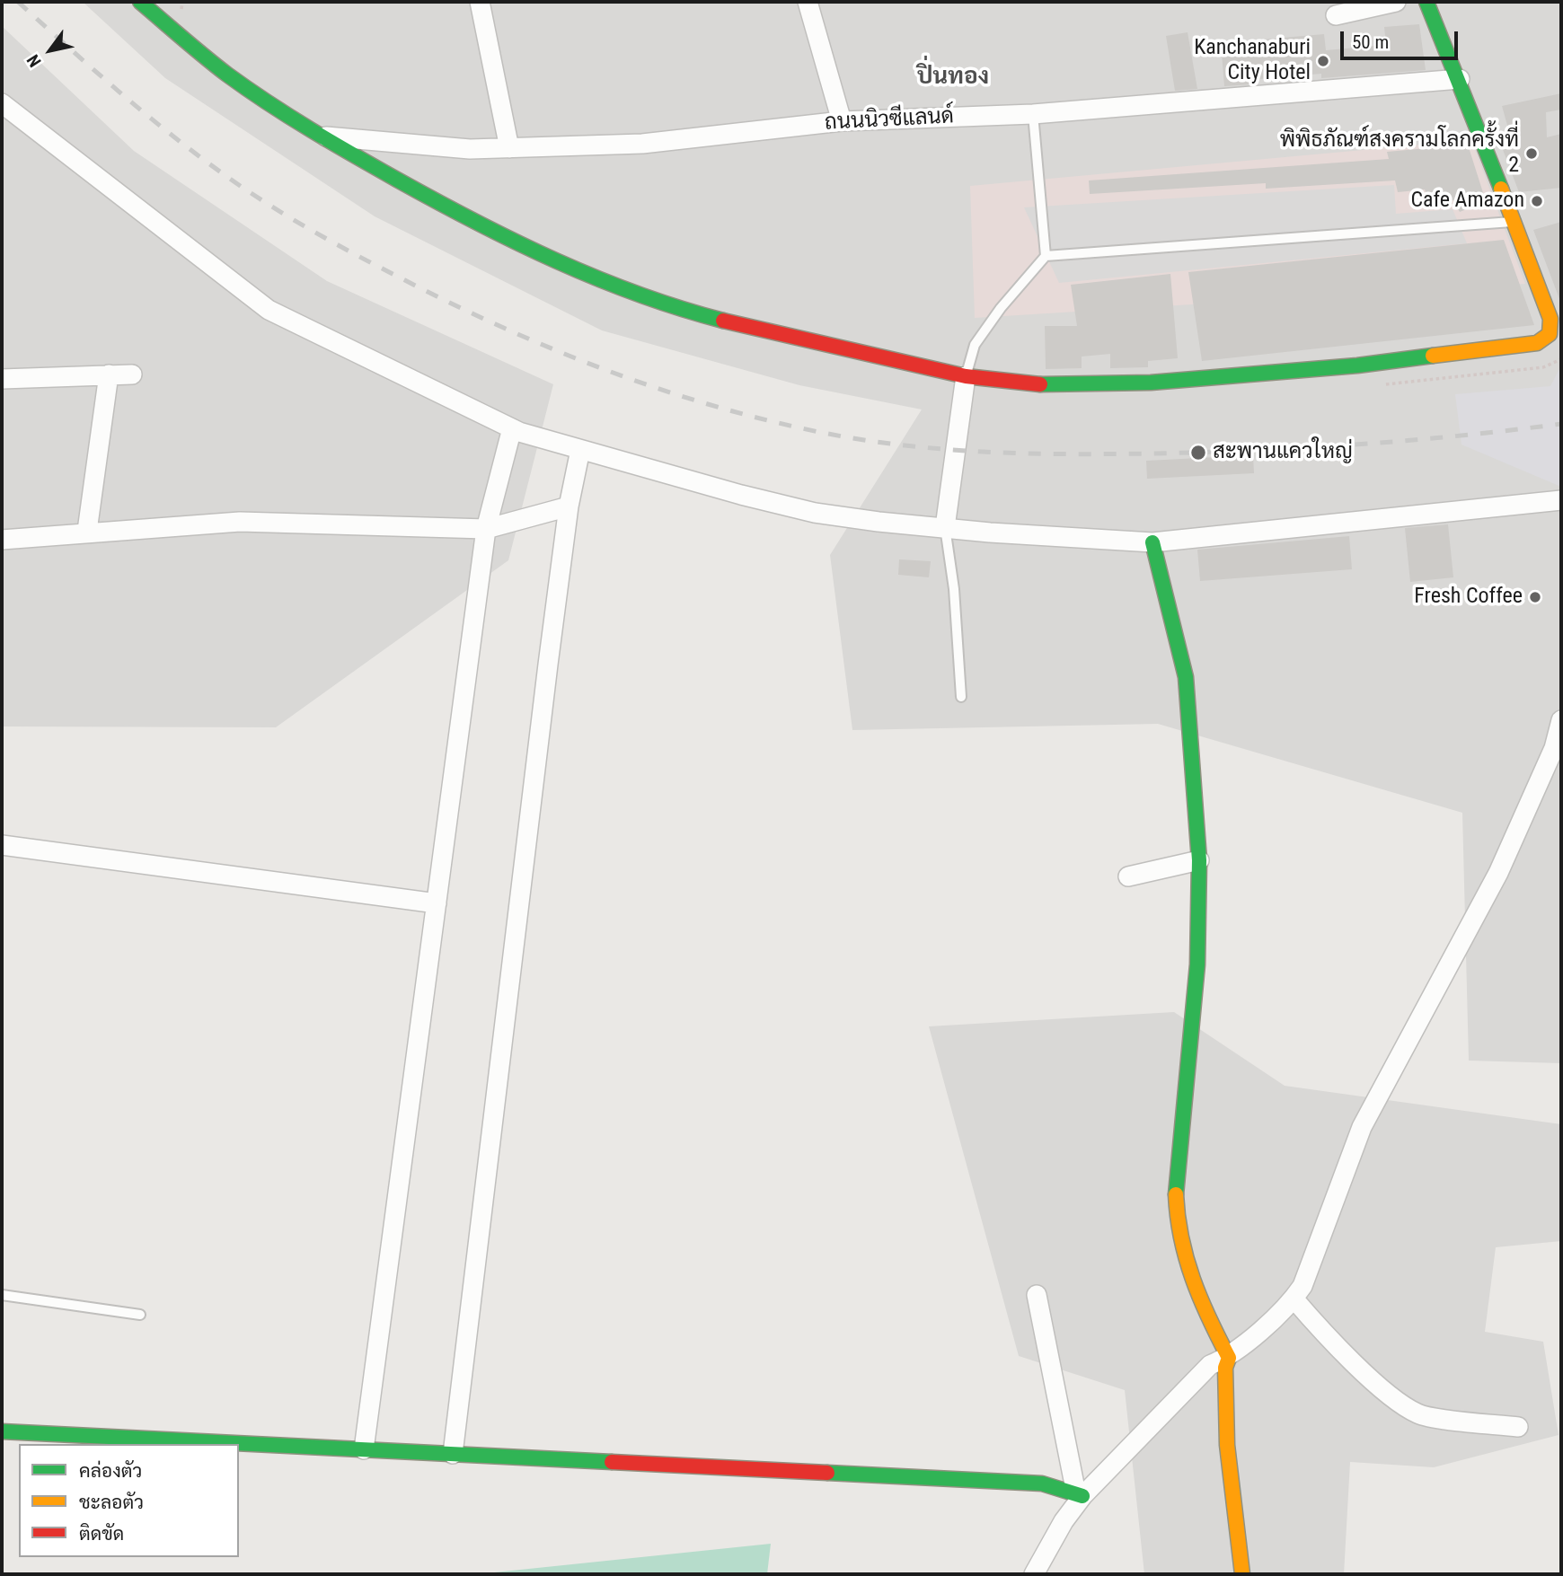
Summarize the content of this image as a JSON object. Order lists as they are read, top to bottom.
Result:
{
  "streets": {
    "street": ["ถนนนิวซีแลนด์"]
  },
  "districts": ["ปิ่นทอง"],
  "places": [
    "Kanchanaburi City Hotel",
    "พิพิธภัณฑ์สงครามโลกครั้งที่ 2",
    "Cafe Amazon",
    "สะพานแควใหญ่",
    "Fresh Coffee"
  ],
  "legend": ["คล่องตัว", "ชะลอตัว", "ติดขัด"],
  "scale_bar": "50 m",
  "north": "bottom left"
}
